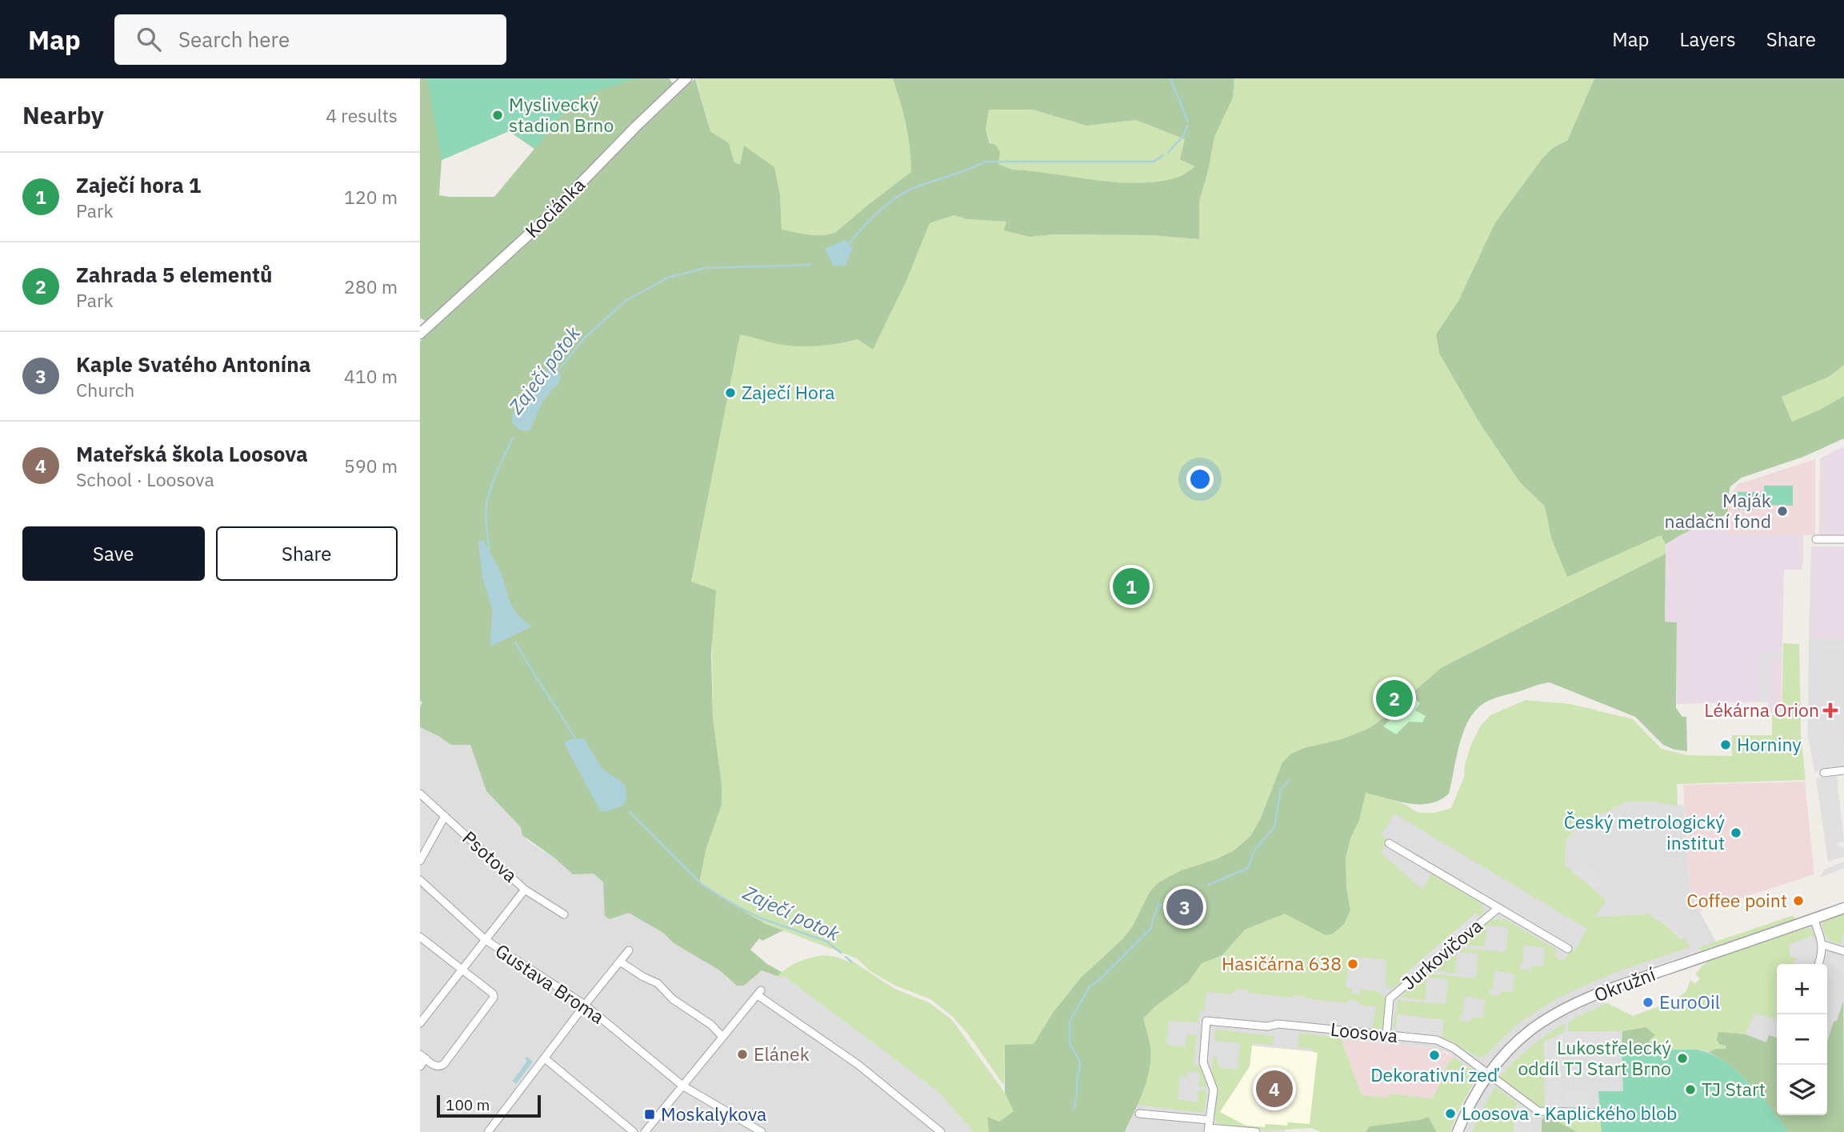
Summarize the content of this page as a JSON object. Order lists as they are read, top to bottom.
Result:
{
  "streets": {
    "street": [
      "Kociánka",
      "Psotova",
      "Jurkovičova",
      "Gustava Broma",
      "Okružní",
      "Loosova"
    ]
  },
  "crossings": [
    ["Jurkovičova", "Loosova"],
    ["Okružní", "Loosova"]
  ],
  "water": ["Zaječí potok"],
  "places": {
    "other": [
      "Myslivecký stadion Brno",
      "Zaječí Hora",
      "Maják nadační fond",
      "Horniny",
      "Český metrologický institut",
      "Coffee point",
      "Hasičárna 638",
      "EuroOil",
      "Elánek",
      "Dekorativní zeď",
      "Lukostřelecký oddíl TJ Start Brno",
      "TJ Start",
      "Loosova - Kaplického blob"
    ],
    "health": ["Lékárna Orion"],
    "transit": ["Moskalykova"]
  },
  "scale_bar": "100 m",
  "page": {
    "header": "Map",
    "search": "Search here",
    "nav": ["Map", "Layers", "Share"],
    "heading": ["Nearby", "4 results"],
    "list": [
      {
        "mark": "1",
        "name": "Zaječí hora 1",
        "note": "Park",
        "value": "120 m"
      },
      {
        "mark": "2",
        "name": "Zahrada 5 elementů",
        "note": "Park",
        "value": "280 m"
      },
      {
        "mark": "3",
        "name": "Kaple Svatého Antonína",
        "note": "Church",
        "value": "410 m"
      },
      {
        "mark": "4",
        "name": "Mateřská škola Loosova",
        "note": "School · Loosova",
        "value": "590 m"
      }
    ],
    "buttons": ["Save", "Share"],
    "pins": [
      "1",
      "2",
      "3",
      "4"
    ],
    "map_buttons": ["+", "−"],
    "scale": "100 m"
  }
}
